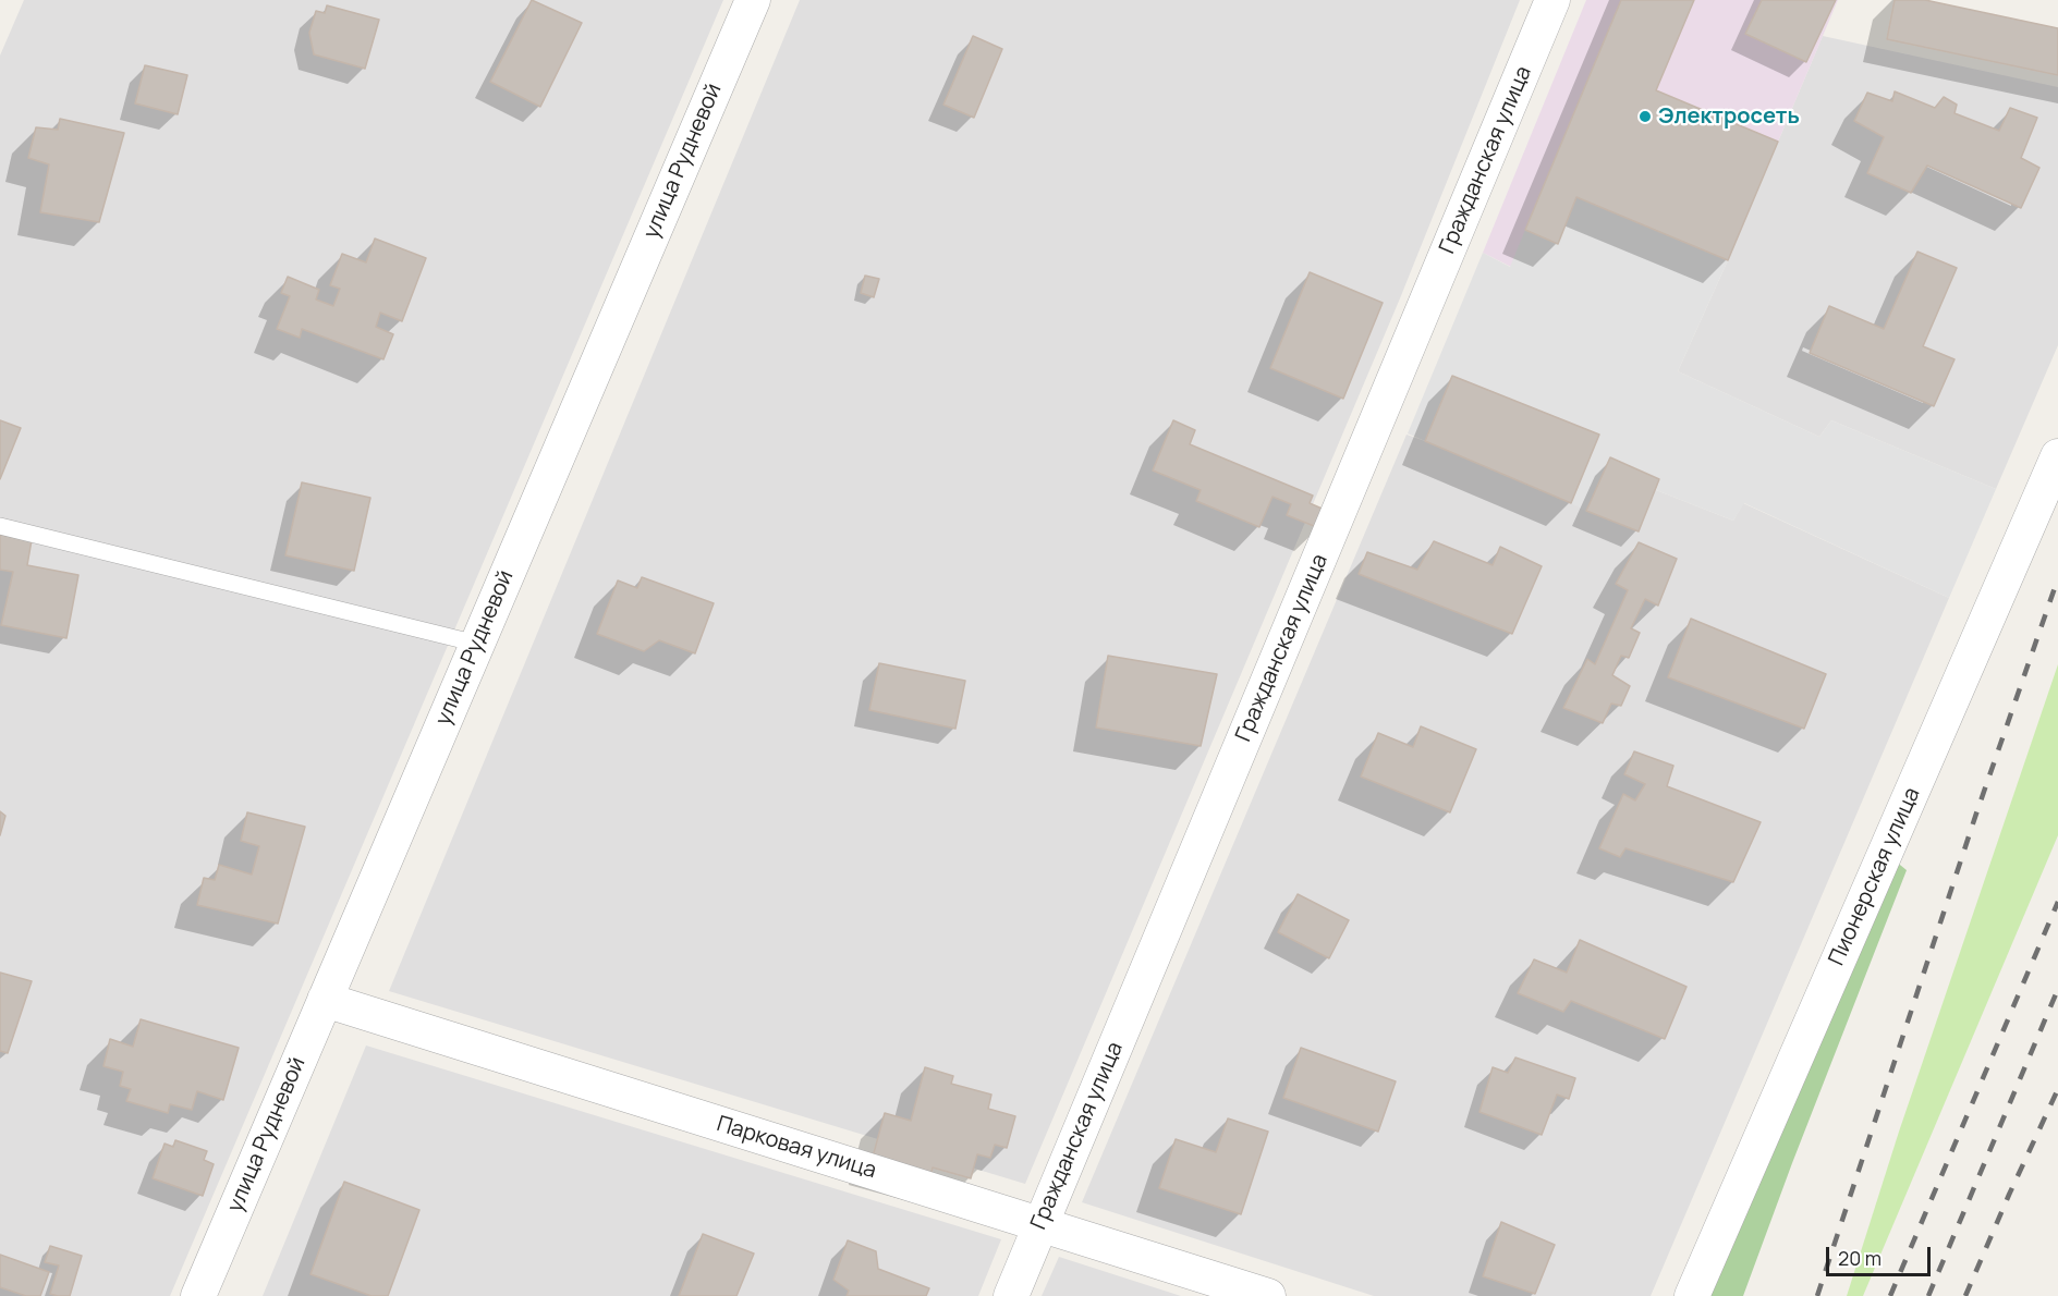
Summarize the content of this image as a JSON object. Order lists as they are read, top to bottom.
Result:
{
  "streets": {
    "street": [
      "Гражданская улица",
      "улица Рудневой",
      "Пионерская улица",
      "Парковая улица"
    ]
  },
  "crossings": [
    ["Гражданская улица", "Парковая улица"],
    ["улица Рудневой", "Парковая улица"]
  ],
  "places": ["Электросеть"],
  "scale_bar": "20 m"
}
